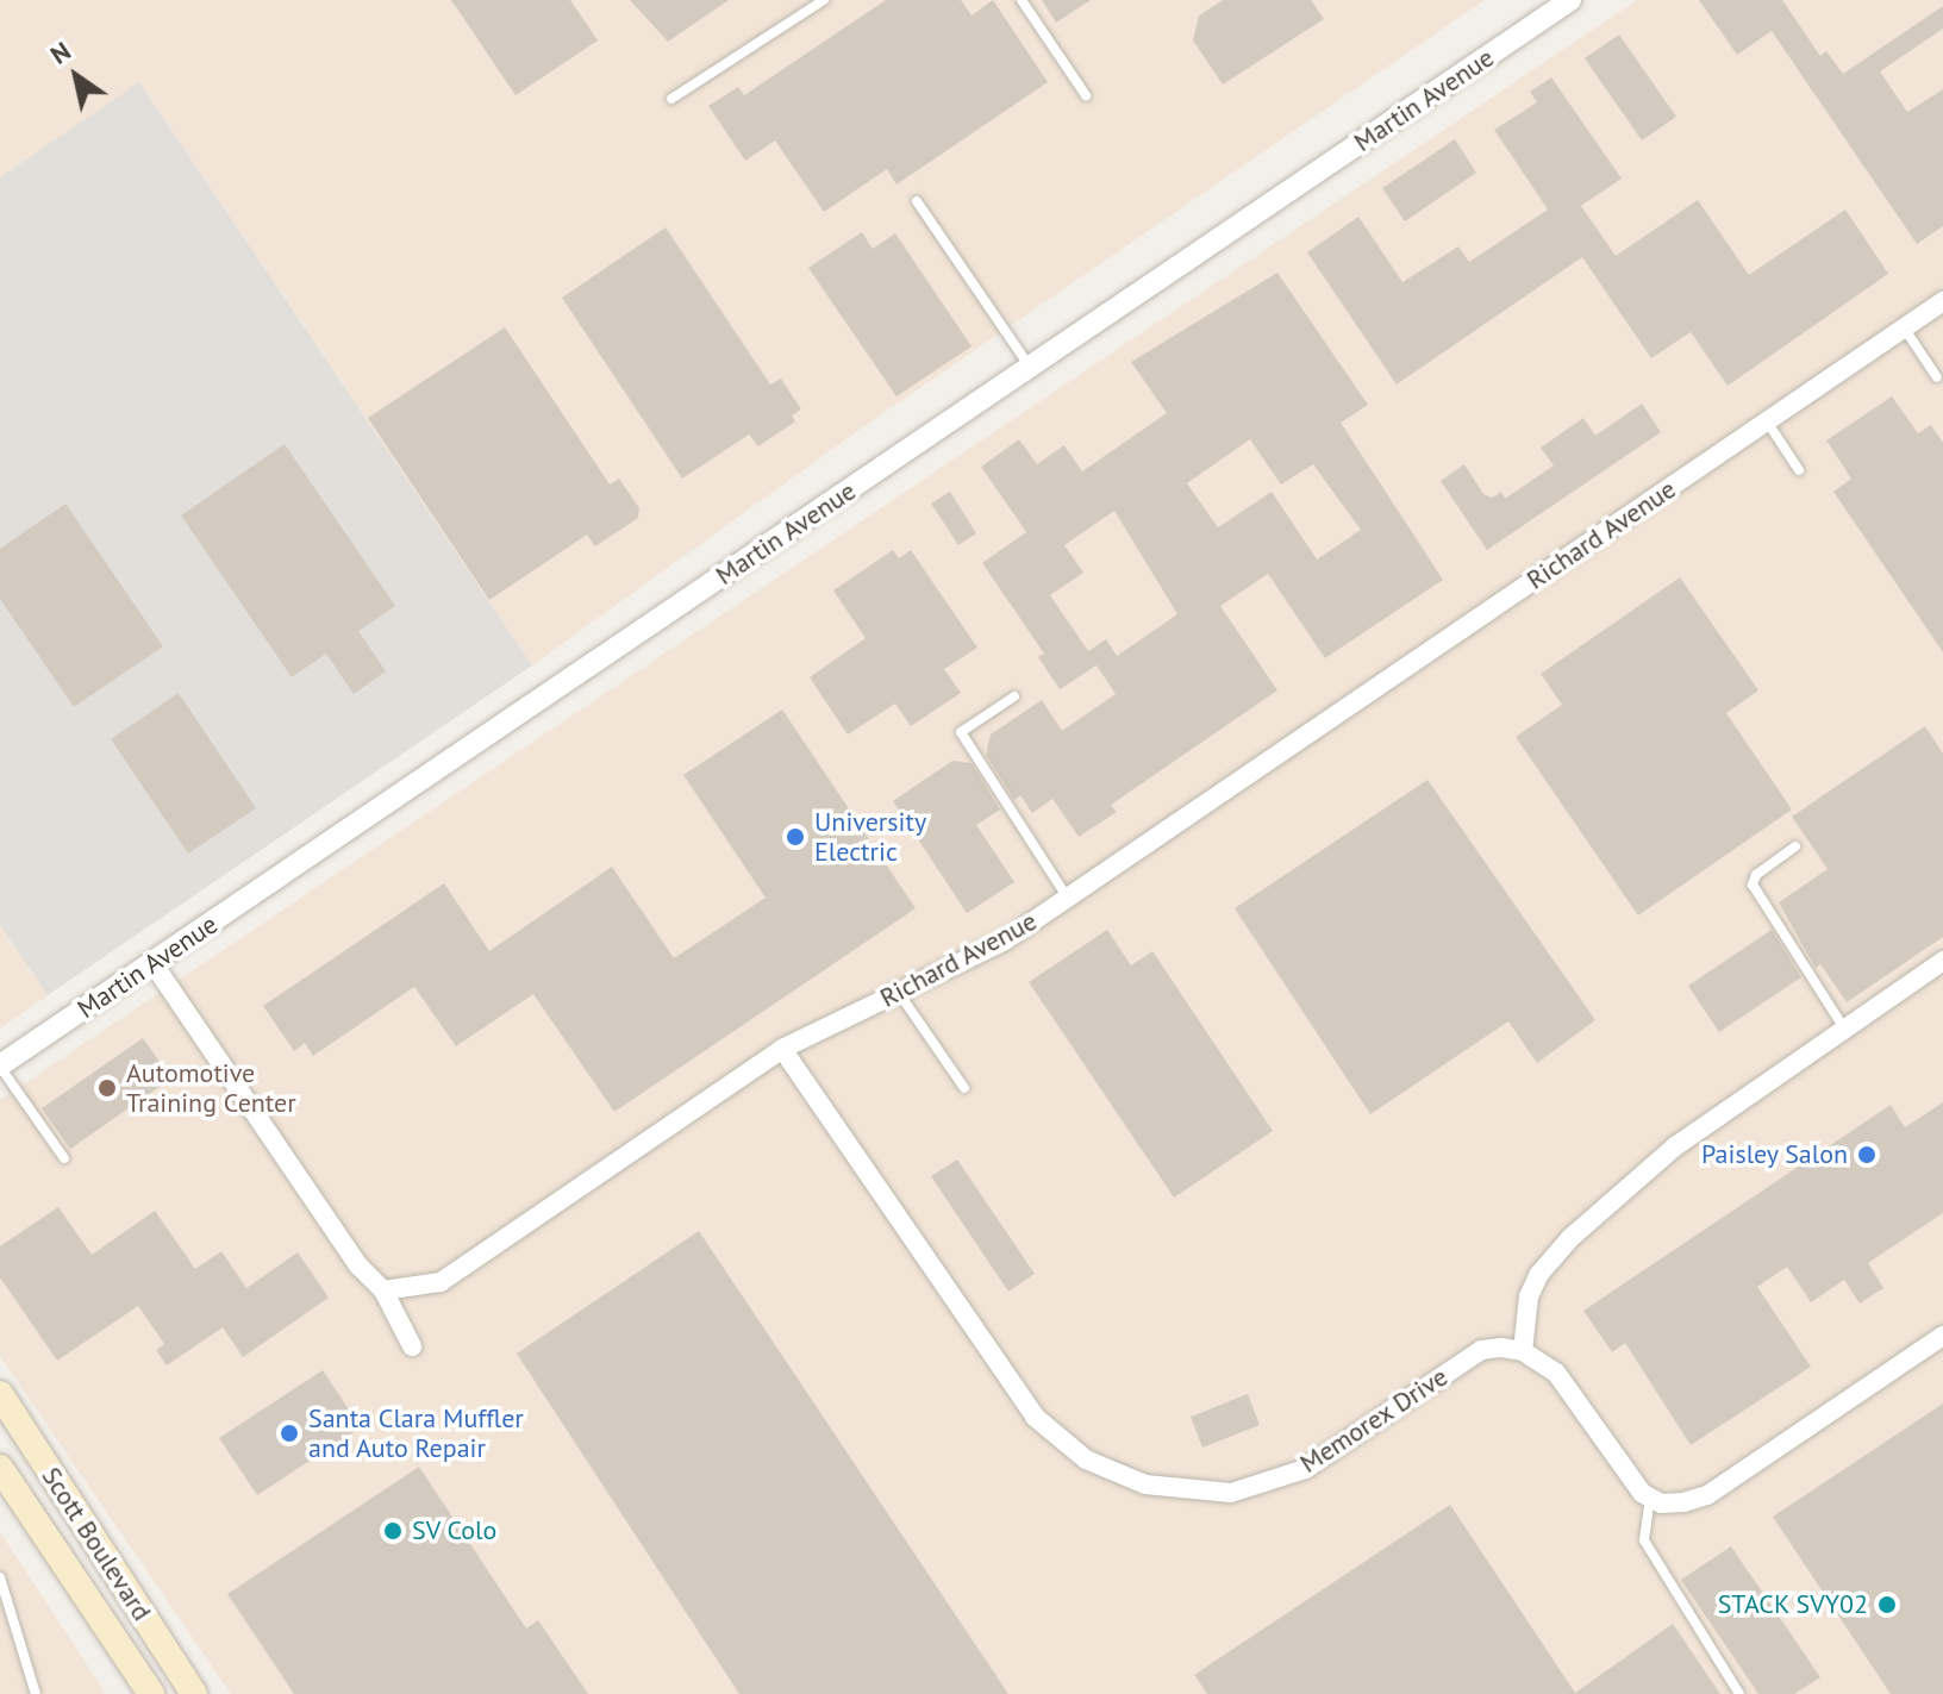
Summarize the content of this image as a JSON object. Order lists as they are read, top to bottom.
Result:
{
  "streets": {
    "main road": ["Scott Boulevard"],
    "street": ["Martin Avenue", "Richard Avenue", "Memorex Drive"]
  },
  "crossings": [
    ["Richard Avenue", "Memorex Drive"]
  ],
  "places": [
    "University Electric",
    "Automotive Training Center",
    "Paisley Salon",
    "Santa Clara Muffler and Auto Repair",
    "SV Colo",
    "STACK SVY02"
  ],
  "north": "top left"
}
